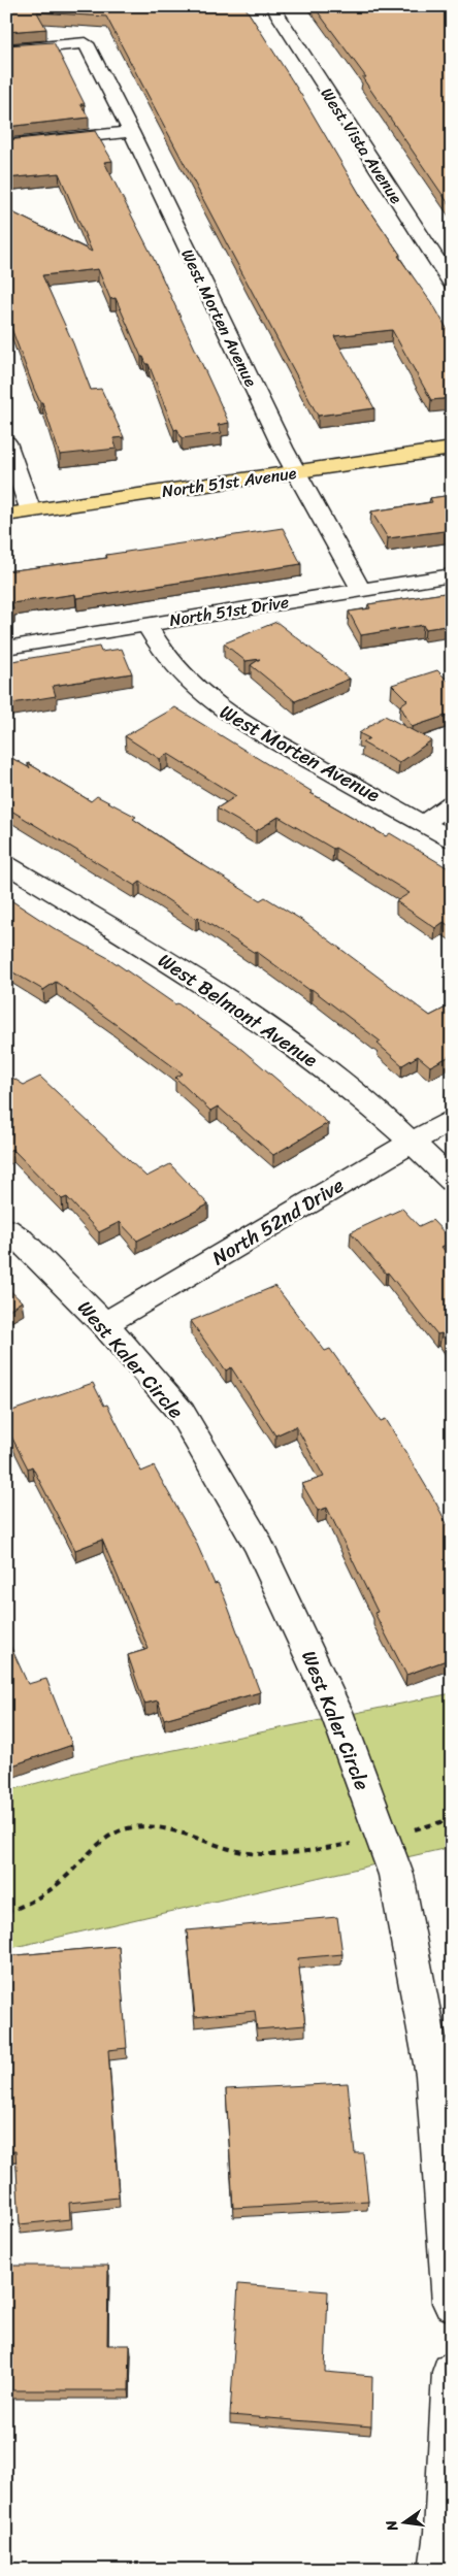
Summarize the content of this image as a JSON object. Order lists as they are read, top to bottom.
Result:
{
  "streets": {
    "main road": ["North 51st Avenue"],
    "street": [
      "West Vista Avenue",
      "West Morten Avenue",
      "North 51st Drive",
      "West Belmont Avenue",
      "North 52nd Drive",
      "West Kaler Circle"
    ]
  },
  "crossings": [
    ["West Morten Avenue", "North 51st Avenue"],
    ["West Morten Avenue", "North 51st Drive"],
    ["West Belmont Avenue", "North 52nd Drive"],
    ["North 52nd Drive", "West Kaler Circle"]
  ],
  "north": "left"
}
